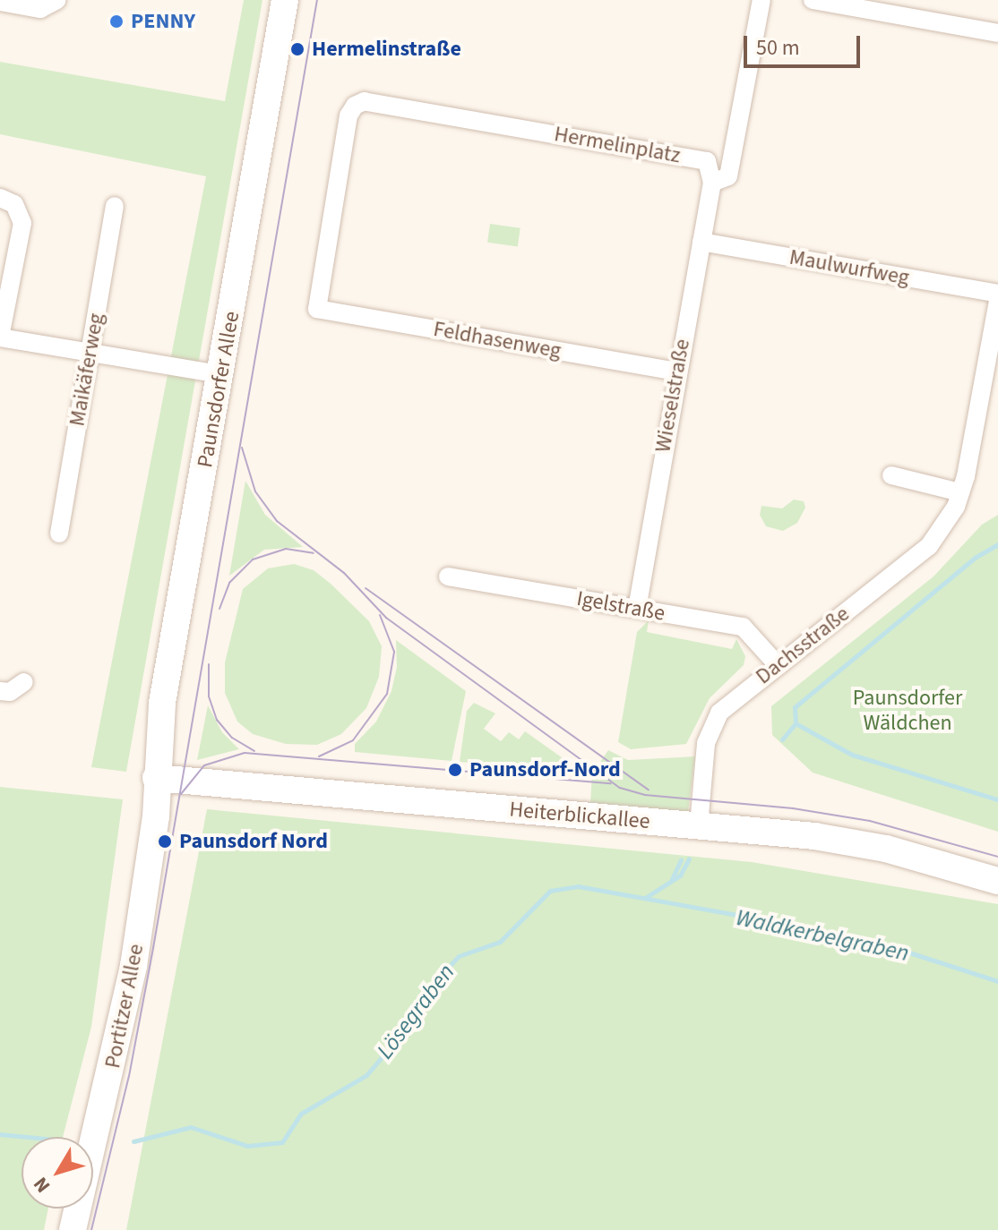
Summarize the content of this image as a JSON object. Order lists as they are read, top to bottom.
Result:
{
  "streets": {
    "main road": ["Paunsdorfer Allee", "Heiterblickallee", "Portitzer Allee"],
    "street": [
      "Hermelinplatz",
      "Maulwurfweg",
      "Feldhasenweg",
      "Maikäferweg",
      "Wieselstraße",
      "Igelstraße",
      "Dachsstraße"
    ]
  },
  "crossings": [
    ["Hermelinplatz", "Feldhasenweg"],
    ["Hermelinplatz", "Wieselstraße"],
    ["Maulwurfweg", "Wieselstraße"],
    ["Feldhasenweg", "Wieselstraße"],
    ["Paunsdorfer Allee", "Heiterblickallee"],
    ["Paunsdorfer Allee", "Portitzer Allee"],
    ["Wieselstraße", "Igelstraße"],
    ["Igelstraße", "Dachsstraße"],
    ["Dachsstraße", "Heiterblickallee"],
    ["Heiterblickallee", "Portitzer Allee"]
  ],
  "water": ["Waldkerbelgraben", "Lösegraben"],
  "parks": ["Paunsdorfer Wäldchen"],
  "places": [
    "PENNY",
    "Hermelinstraße",
    "Paunsdorf-Nord",
    "Paunsdorf Nord"
  ],
  "scale_bar": "50 m",
  "north": "bottom left"
}
